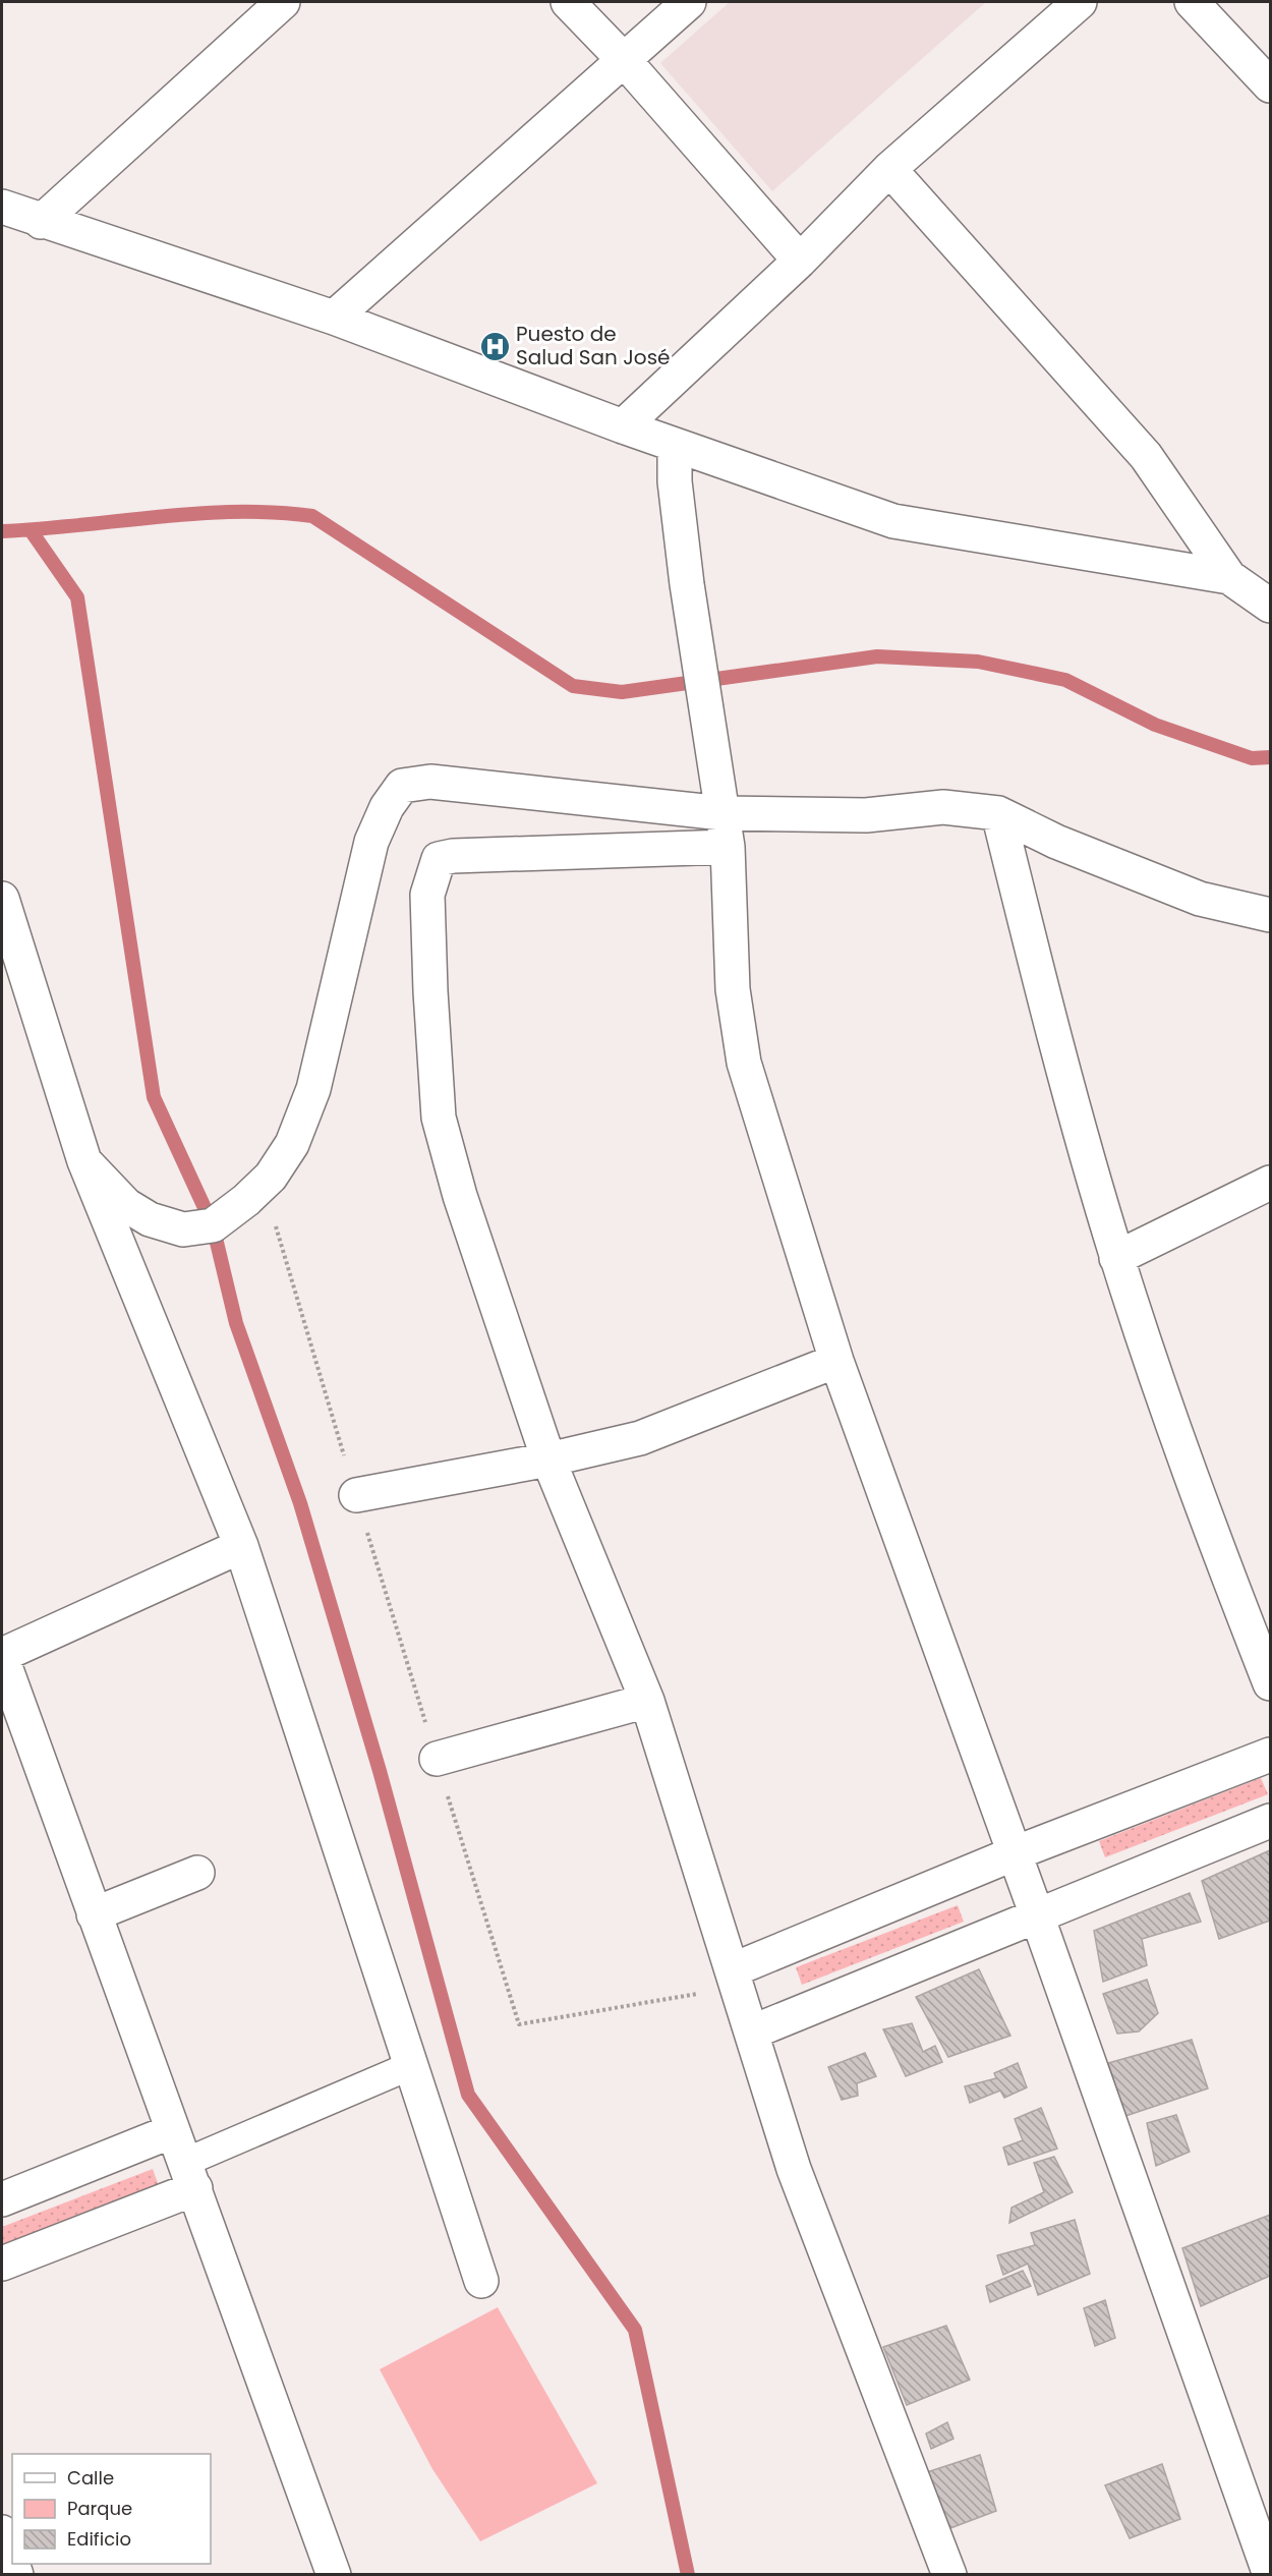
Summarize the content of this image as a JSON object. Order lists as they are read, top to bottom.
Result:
{
  "places": {
    "hospital": ["Puesto de Salud San José"]
  },
  "legend": ["Calle", "Parque", "Edificio"]
}
